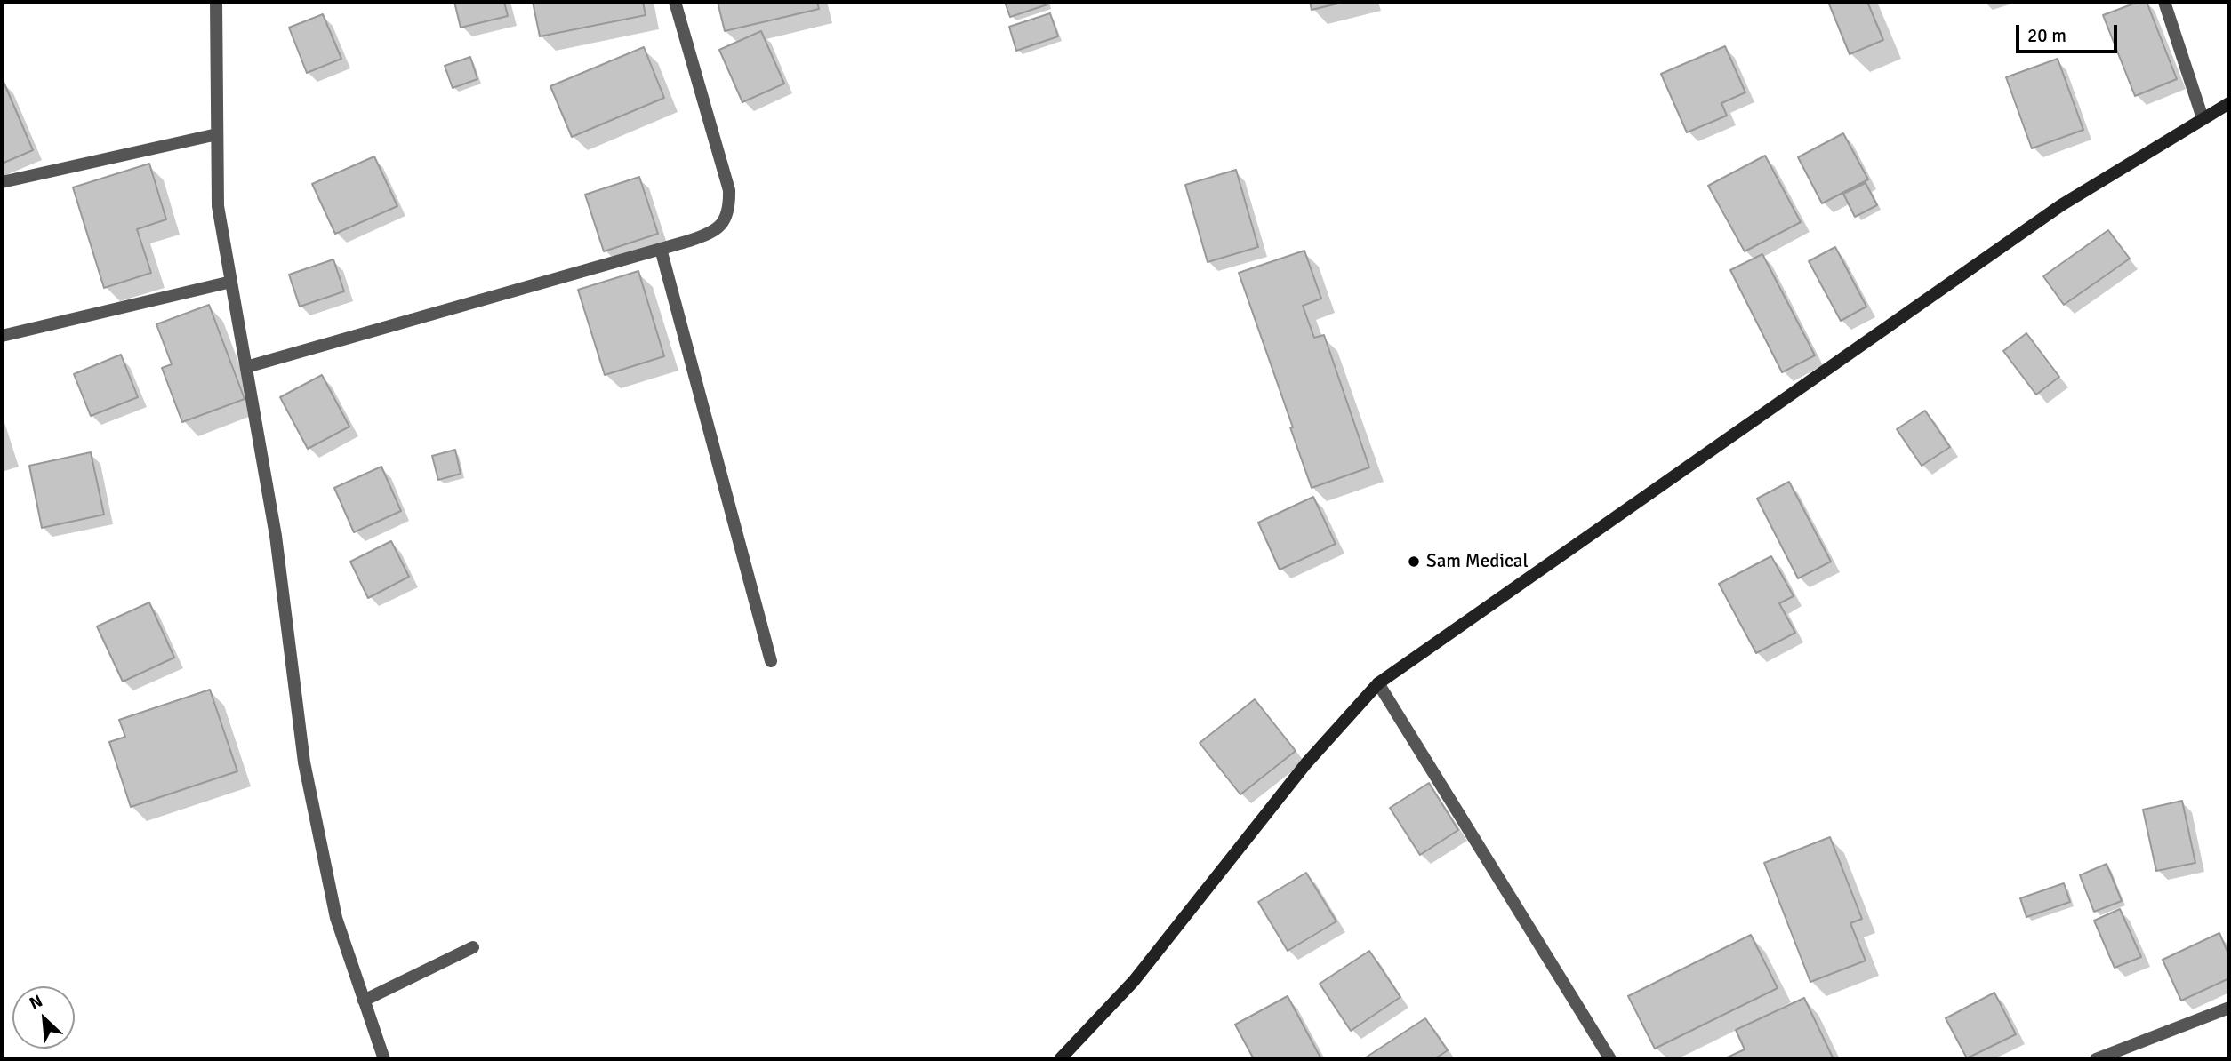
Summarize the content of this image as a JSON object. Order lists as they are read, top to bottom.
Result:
{
  "places": ["Sam Medical"],
  "scale_bar": "20 m",
  "north": "top left"
}
